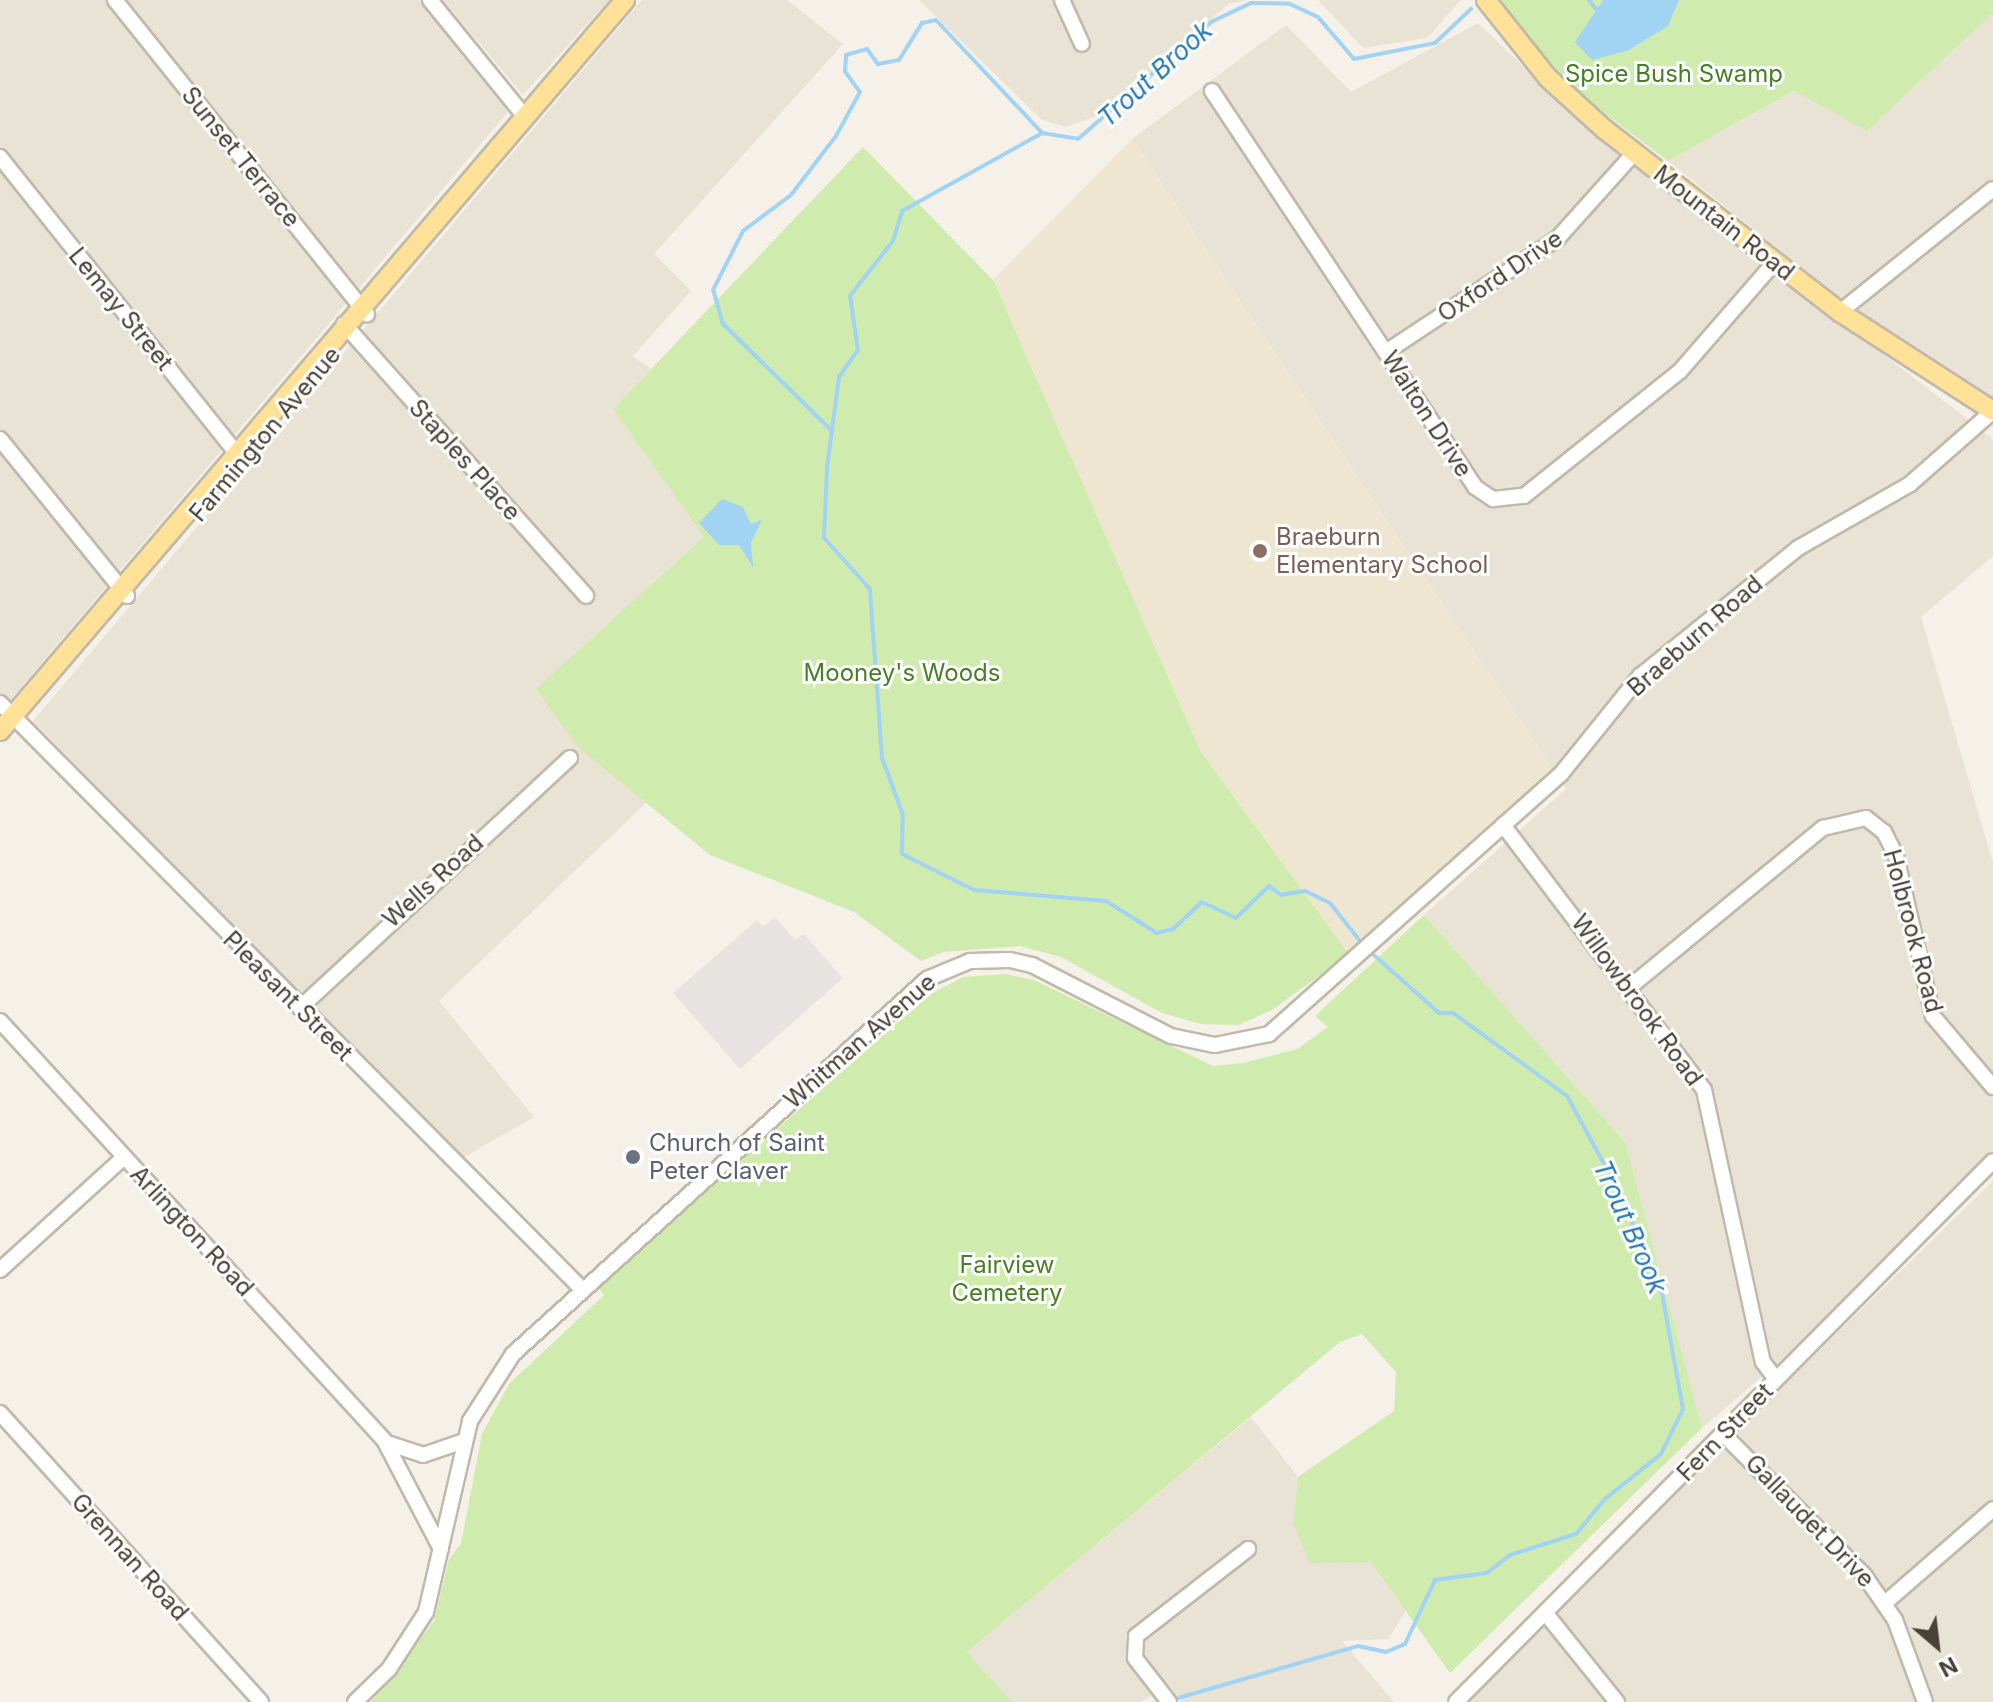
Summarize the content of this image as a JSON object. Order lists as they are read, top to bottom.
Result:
{
  "streets": {
    "main road": ["Mountain Road", "Farmington Avenue"],
    "street": [
      "Sunset Terrace",
      "Oxford Drive",
      "Lemay Street",
      "Walton Drive",
      "Staples Place",
      "Braeburn Road",
      "Wells Road",
      "Holbrook Road",
      "Pleasant Street",
      "Willowbrook Road",
      "Whitman Avenue",
      "Arlington Road",
      "Fern Street",
      "Gallaudet Drive",
      "Grennan Road"
    ]
  },
  "crossings": [
    ["Sunset Terrace", "Farmington Avenue"],
    ["Mountain Road", "Oxford Drive"],
    ["Mountain Road", "Walton Drive"],
    ["Mountain Road", "Braeburn Road"],
    ["Oxford Drive", "Walton Drive"],
    ["Lemay Street", "Farmington Avenue"],
    ["Farmington Avenue", "Staples Place"],
    ["Farmington Avenue", "Pleasant Street"],
    ["Braeburn Road", "Willowbrook Road"],
    ["Braeburn Road", "Whitman Avenue"],
    ["Wells Road", "Pleasant Street"],
    ["Holbrook Road", "Willowbrook Road"],
    ["Pleasant Street", "Whitman Avenue"],
    ["Willowbrook Road", "Fern Street"],
    ["Whitman Avenue", "Arlington Road"],
    ["Fern Street", "Gallaudet Drive"]
  ],
  "water": ["Trout Brook"],
  "parks": ["Spice Bush Swamp", "Mooney's Woods", "Fairview Cemetery"],
  "places": ["Braeburn Elementary School", "Church of Saint Peter Claver"],
  "north": "bottom right"
}
